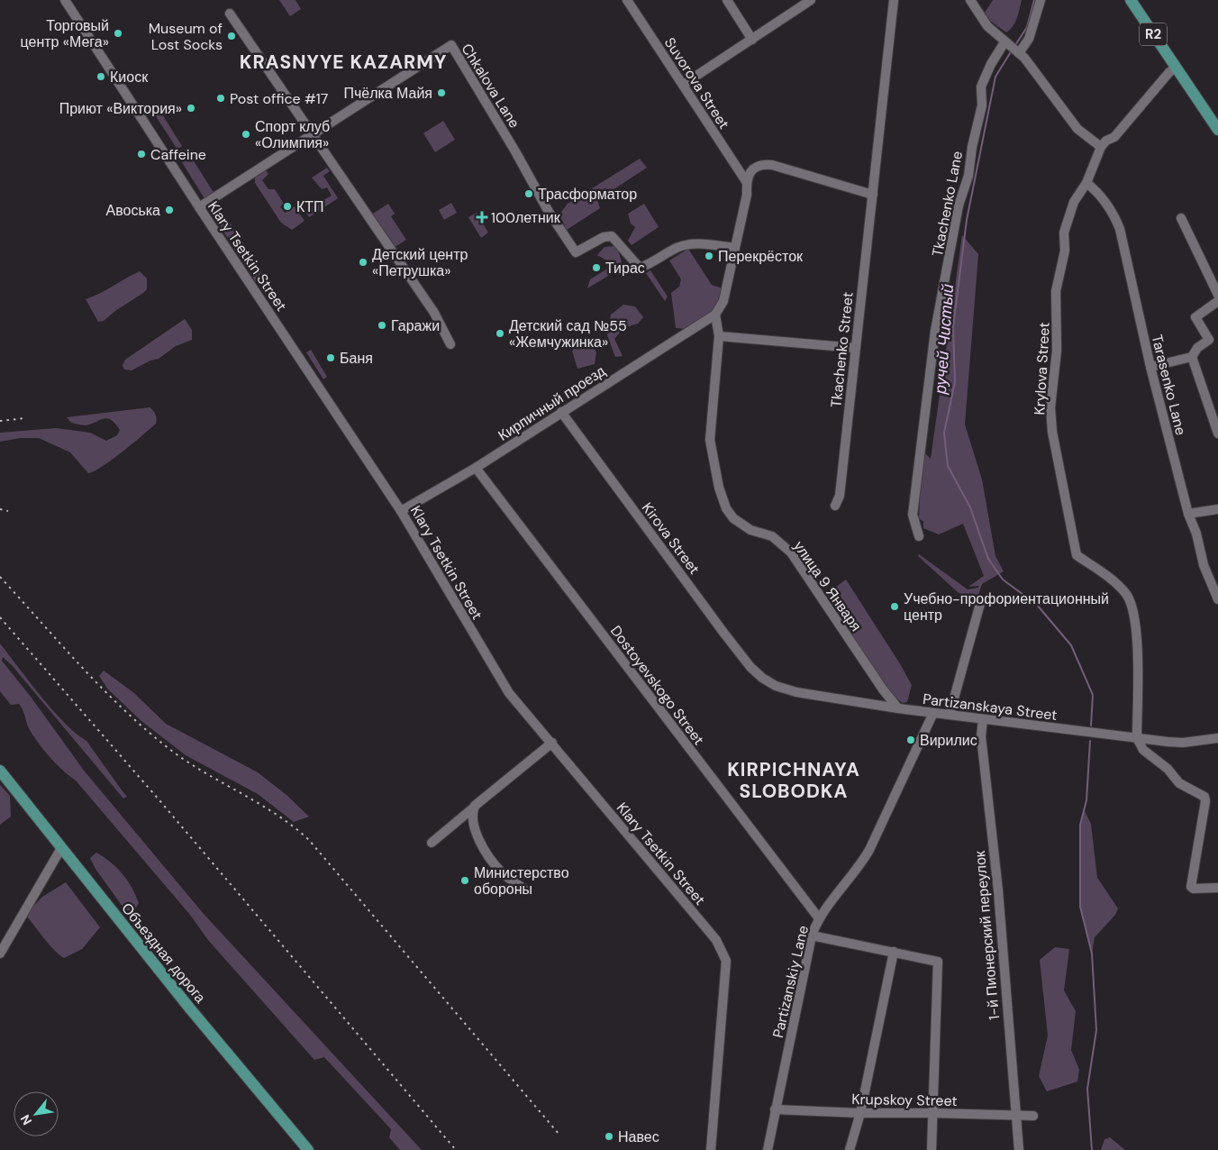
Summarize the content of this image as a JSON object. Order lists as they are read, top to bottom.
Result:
{
  "streets": {
    "main road": ["R2", "Объездная дорога"],
    "street": [
      "Suvorova Street",
      "Chkalova Lane",
      "Tkachenko Lane",
      "Klary Tsetkin Street",
      "Tkachenko Street",
      "Krylova Street",
      "Tarasenko Lane",
      "Кирпичный проезд",
      "Kirova Street",
      "улица 9 Января",
      "Dostoyevskogo Street",
      "Partizanskaya Street",
      "1-й Пионерский переулок",
      "Partizanskiy Lane",
      "Krupskoy Street"
    ]
  },
  "crossings": [
    ["R2", "Krylova Street"],
    ["Chkalova Lane", "Klary Tsetkin Street"],
    ["Klary Tsetkin Street", "Кирпичный проезд"],
    ["Krylova Street", "Tarasenko Lane"],
    ["Krylova Street", "Partizanskaya Street"],
    ["Кирпичный проезд", "Kirova Street"],
    ["Кирпичный проезд", "улица 9 Января"],
    ["Кирпичный проезд", "Dostoyevskogo Street"],
    ["Kirova Street", "Partizanskaya Street"],
    ["улица 9 Января", "Partizanskaya Street"],
    ["Dostoyevskogo Street", "Partizanskiy Lane"],
    ["Partizanskaya Street", "1-й Пионерский переулок"],
    ["Partizanskaya Street", "Partizanskiy Lane"],
    ["1-й Пионерский переулок", "Krupskoy Street"],
    ["Partizanskiy Lane", "Krupskoy Street"]
  ],
  "districts": ["KRASNYYE KAZARMY", "KIRPICHNAYA SLOBODKA"],
  "water": ["ручей Чистый"],
  "places": {
    "other": [
      "Торговый центр «Мега»",
      "Museum of Lost Socks",
      "Киоск",
      "Пчёлка Майя",
      "Post office #17",
      "Приют «Виктория»",
      "Спорт клуб «Олимпия»",
      "Caffeine",
      "Трасформатор",
      "КТП",
      "Авоська",
      "Перекрёсток",
      "Детский центр «Петрушка»",
      "Тирас",
      "Гаражи",
      "Детский сад №55 «Жемчужинка»",
      "Баня",
      "Учебно-профориентационный центр",
      "Вирилис",
      "Министерство обороны",
      "Навес"
    ],
    "health": ["100летник"]
  },
  "north": "bottom left"
}
